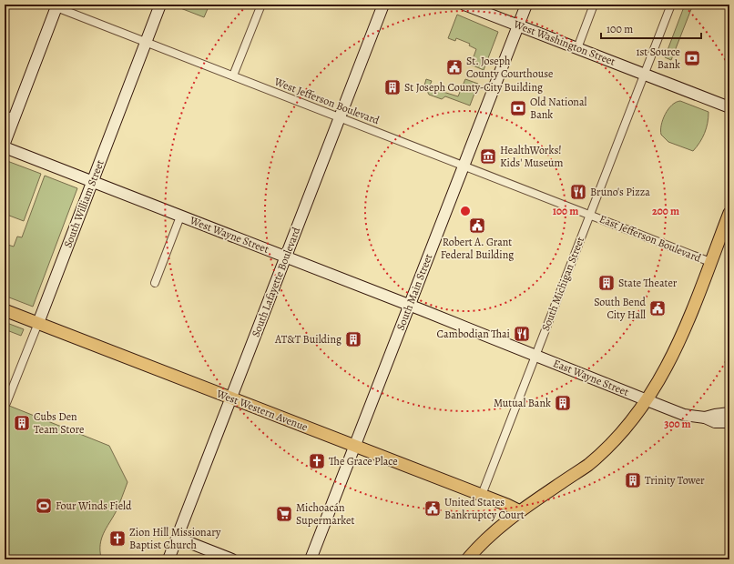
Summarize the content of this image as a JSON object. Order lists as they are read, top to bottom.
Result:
{
  "streets": {
    "main road": ["West Western Avenue"],
    "street": [
      "West Washington Street",
      "West Jefferson Boulevard",
      "South William Street",
      "West Wayne Street",
      "East Jefferson Boulevard",
      "South Lafayette Boulevard",
      "South Michigan Street",
      "South Main Street",
      "East Wayne Street"
    ]
  },
  "crossings": [
    ["West Washington Street", "South Michigan Street"],
    ["West Washington Street", "South Main Street"],
    ["West Jefferson Boulevard", "South William Street"],
    ["West Jefferson Boulevard", "East Jefferson Boulevard"],
    ["West Jefferson Boulevard", "South Lafayette Boulevard"],
    ["West Jefferson Boulevard", "South Michigan Street"],
    ["West Jefferson Boulevard", "South Main Street"],
    ["South William Street", "West Wayne Street"],
    ["South William Street", "West Western Avenue"],
    ["West Wayne Street", "South Lafayette Boulevard"],
    ["West Wayne Street", "South Michigan Street"],
    ["West Wayne Street", "South Main Street"],
    ["West Wayne Street", "East Wayne Street"],
    ["East Jefferson Boulevard", "South Michigan Street"],
    ["South Lafayette Boulevard", "West Western Avenue"],
    ["South Michigan Street", "East Wayne Street"],
    ["South Michigan Street", "West Western Avenue"],
    ["South Main Street", "West Western Avenue"]
  ],
  "places": {
    "bank": ["1st Source Bank", "Old National Bank"],
    "public building": [
      "St. Joseph County Courthouse",
      "Robert A. Grant Federal Building",
      "South Bend City Hall",
      "United States Bankruptcy Court"
    ],
    "building": [
      "St Joseph County-City Building",
      "State Theater",
      "AT&T Building",
      "Mutual Bank",
      "Cubs Den Team Store",
      "Trinity Tower"
    ],
    "museum": ["HealthWorks! Kids' Museum"],
    "restaurant": ["Bruno's Pizza", "Cambodian Thai"],
    "church": ["The Grace Place", "Zion Hill Missionary Baptist Church"],
    "sports": ["Four Winds Field"],
    "supermarket": ["Michoacán Supermarket"]
  },
  "scale_bar": "100 m",
  "rings": ["100 m", "200 m", "300 m"]
}
